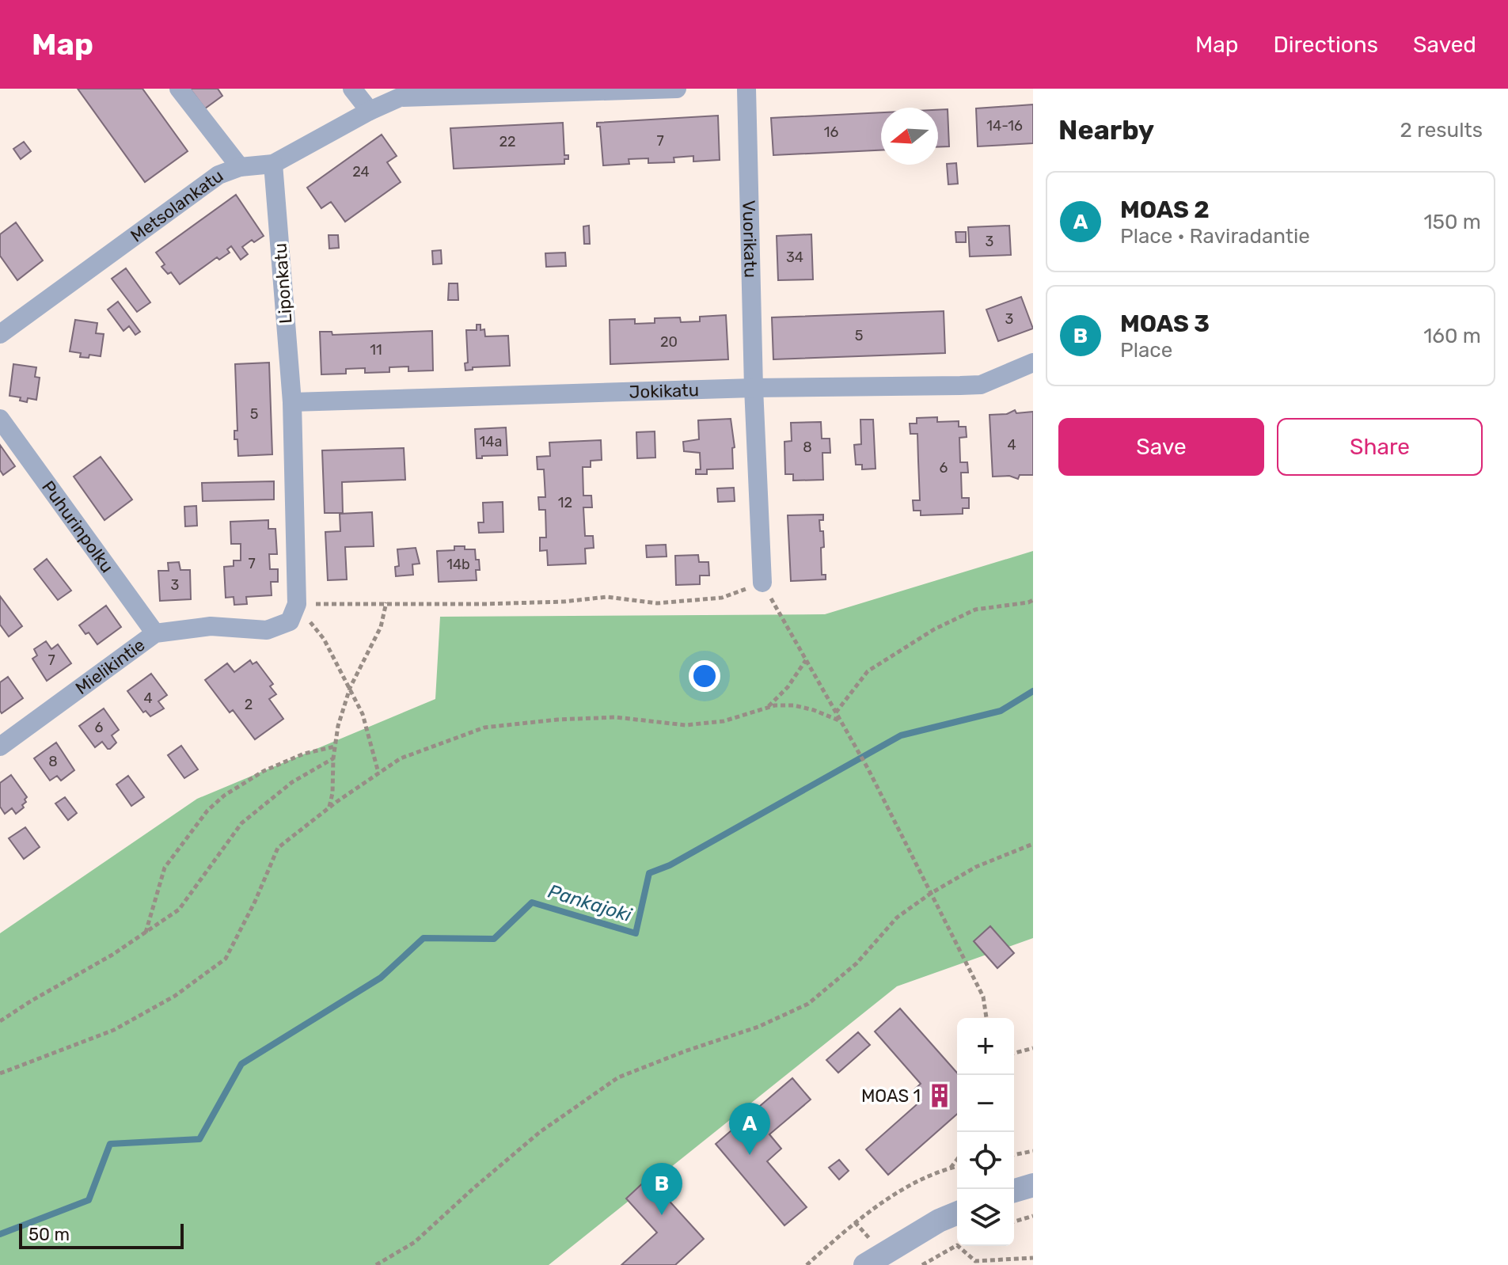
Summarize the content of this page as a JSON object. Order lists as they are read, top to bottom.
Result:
{
  "streets": {
    "street": [
      "Metsolankatu",
      "Vuorikatu",
      "Liponkatu",
      "Jokikatu",
      "Puhurinpolku",
      "Mielikintie"
    ]
  },
  "crossings": [
    ["Metsolankatu", "Liponkatu"],
    ["Vuorikatu", "Jokikatu"],
    ["Liponkatu", "Jokikatu"],
    ["Liponkatu", "Mielikintie"],
    ["Puhurinpolku", "Mielikintie"]
  ],
  "water": ["Pankajoki"],
  "places": {
    "building": ["MOAS 1"]
  },
  "house_numbers": [
    "14-16",
    "16",
    "7",
    "22",
    "24",
    "3",
    "34",
    "3",
    "5",
    "20",
    "11",
    "5",
    "14a",
    "4",
    "8",
    "6",
    "12",
    "7",
    "14b",
    "3",
    "7",
    "4",
    "2",
    "6",
    "8"
  ],
  "scale_bar": "50 m",
  "north": "left",
  "page": {
    "header": "Map",
    "nav": ["Map", "Directions", "Saved"],
    "heading": ["Nearby", "2 results"],
    "list": [
      {
        "mark": "A",
        "name": "MOAS 2",
        "note": "Place · Raviradantie",
        "value": "150 m"
      },
      {
        "mark": "B",
        "name": "MOAS 3",
        "note": "Place",
        "value": "160 m"
      }
    ],
    "buttons": ["Save", "Share"],
    "map_buttons": ["+", "−"],
    "pins": ["A", "B"],
    "scale": "50 m"
  }
}
